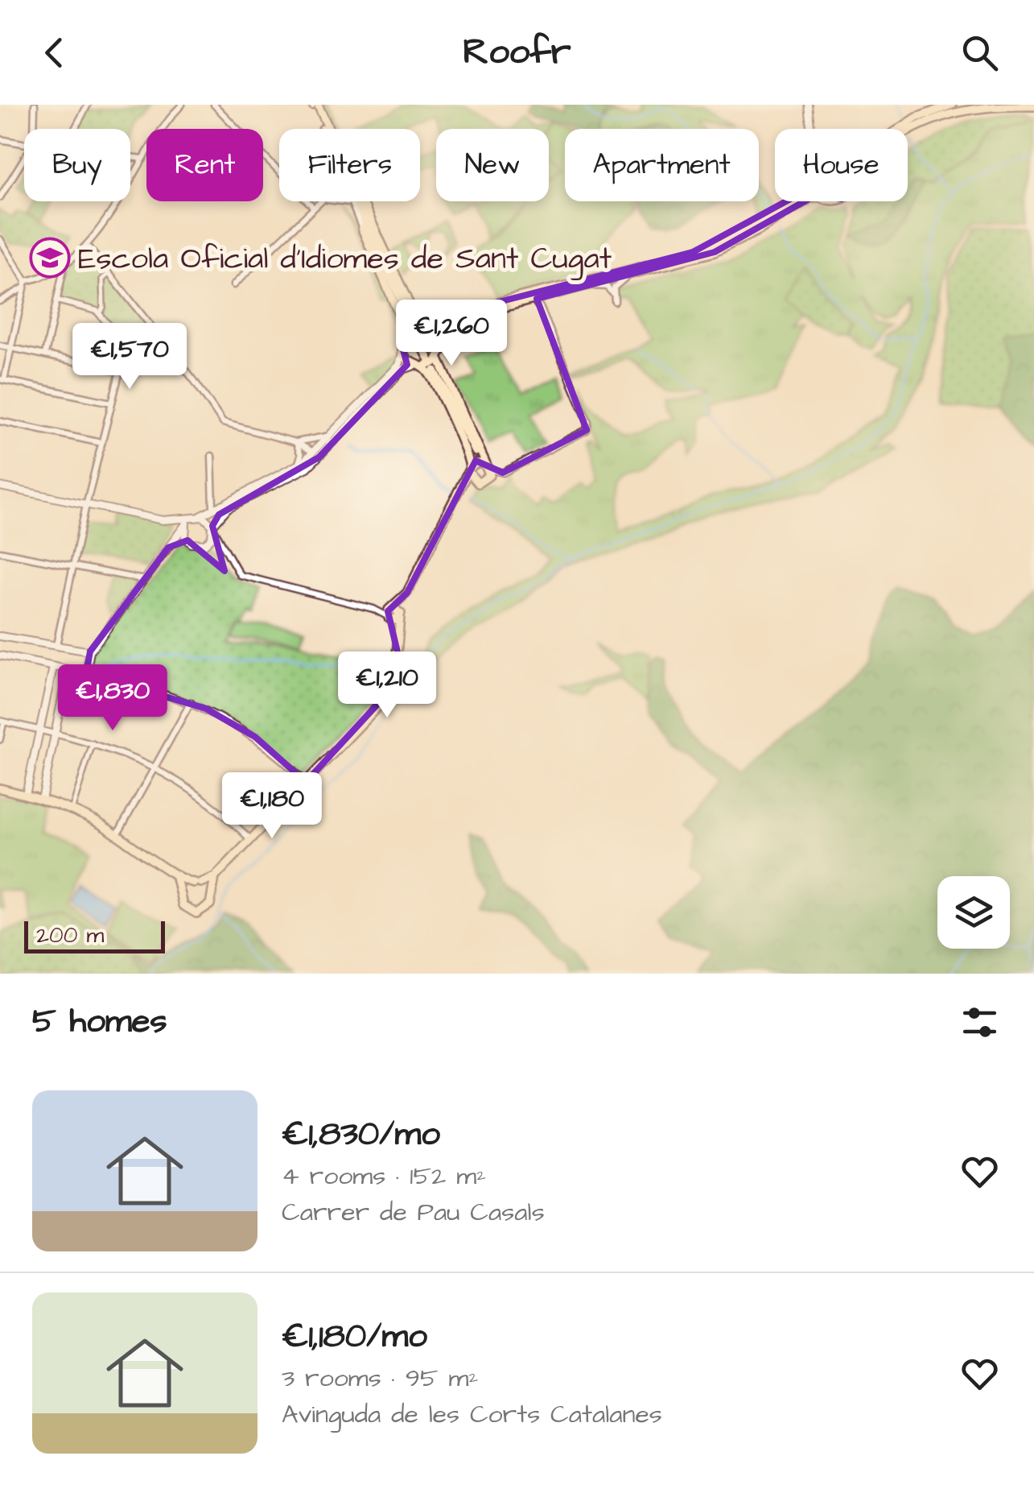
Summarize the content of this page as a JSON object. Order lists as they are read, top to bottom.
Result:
{
  "places": {
    "school or university": ["Escola Oficial d'Idiomes de Sant Cugat"]
  },
  "scale_bar": "200 m",
  "page": {
    "header": "Roofr",
    "chip": [
      "Buy",
      "Rent",
      "Filters",
      "New",
      "Apartment",
      "House"
    ],
    "price": [
      "€1,260",
      "€1,570",
      "€1,210",
      "€1,830",
      "€1,180"
    ],
    "scale": "200 m",
    "heading": "5 homes",
    "list": [
      {
        "name": "€1,830/mo",
        "note": "4 rooms · 152 m² · Carrer de Pau Casals"
      },
      {
        "name": "€1,180/mo",
        "note": "3 rooms · 95 m² · Avinguda de les Corts Catalanes"
      }
    ]
  }
}
